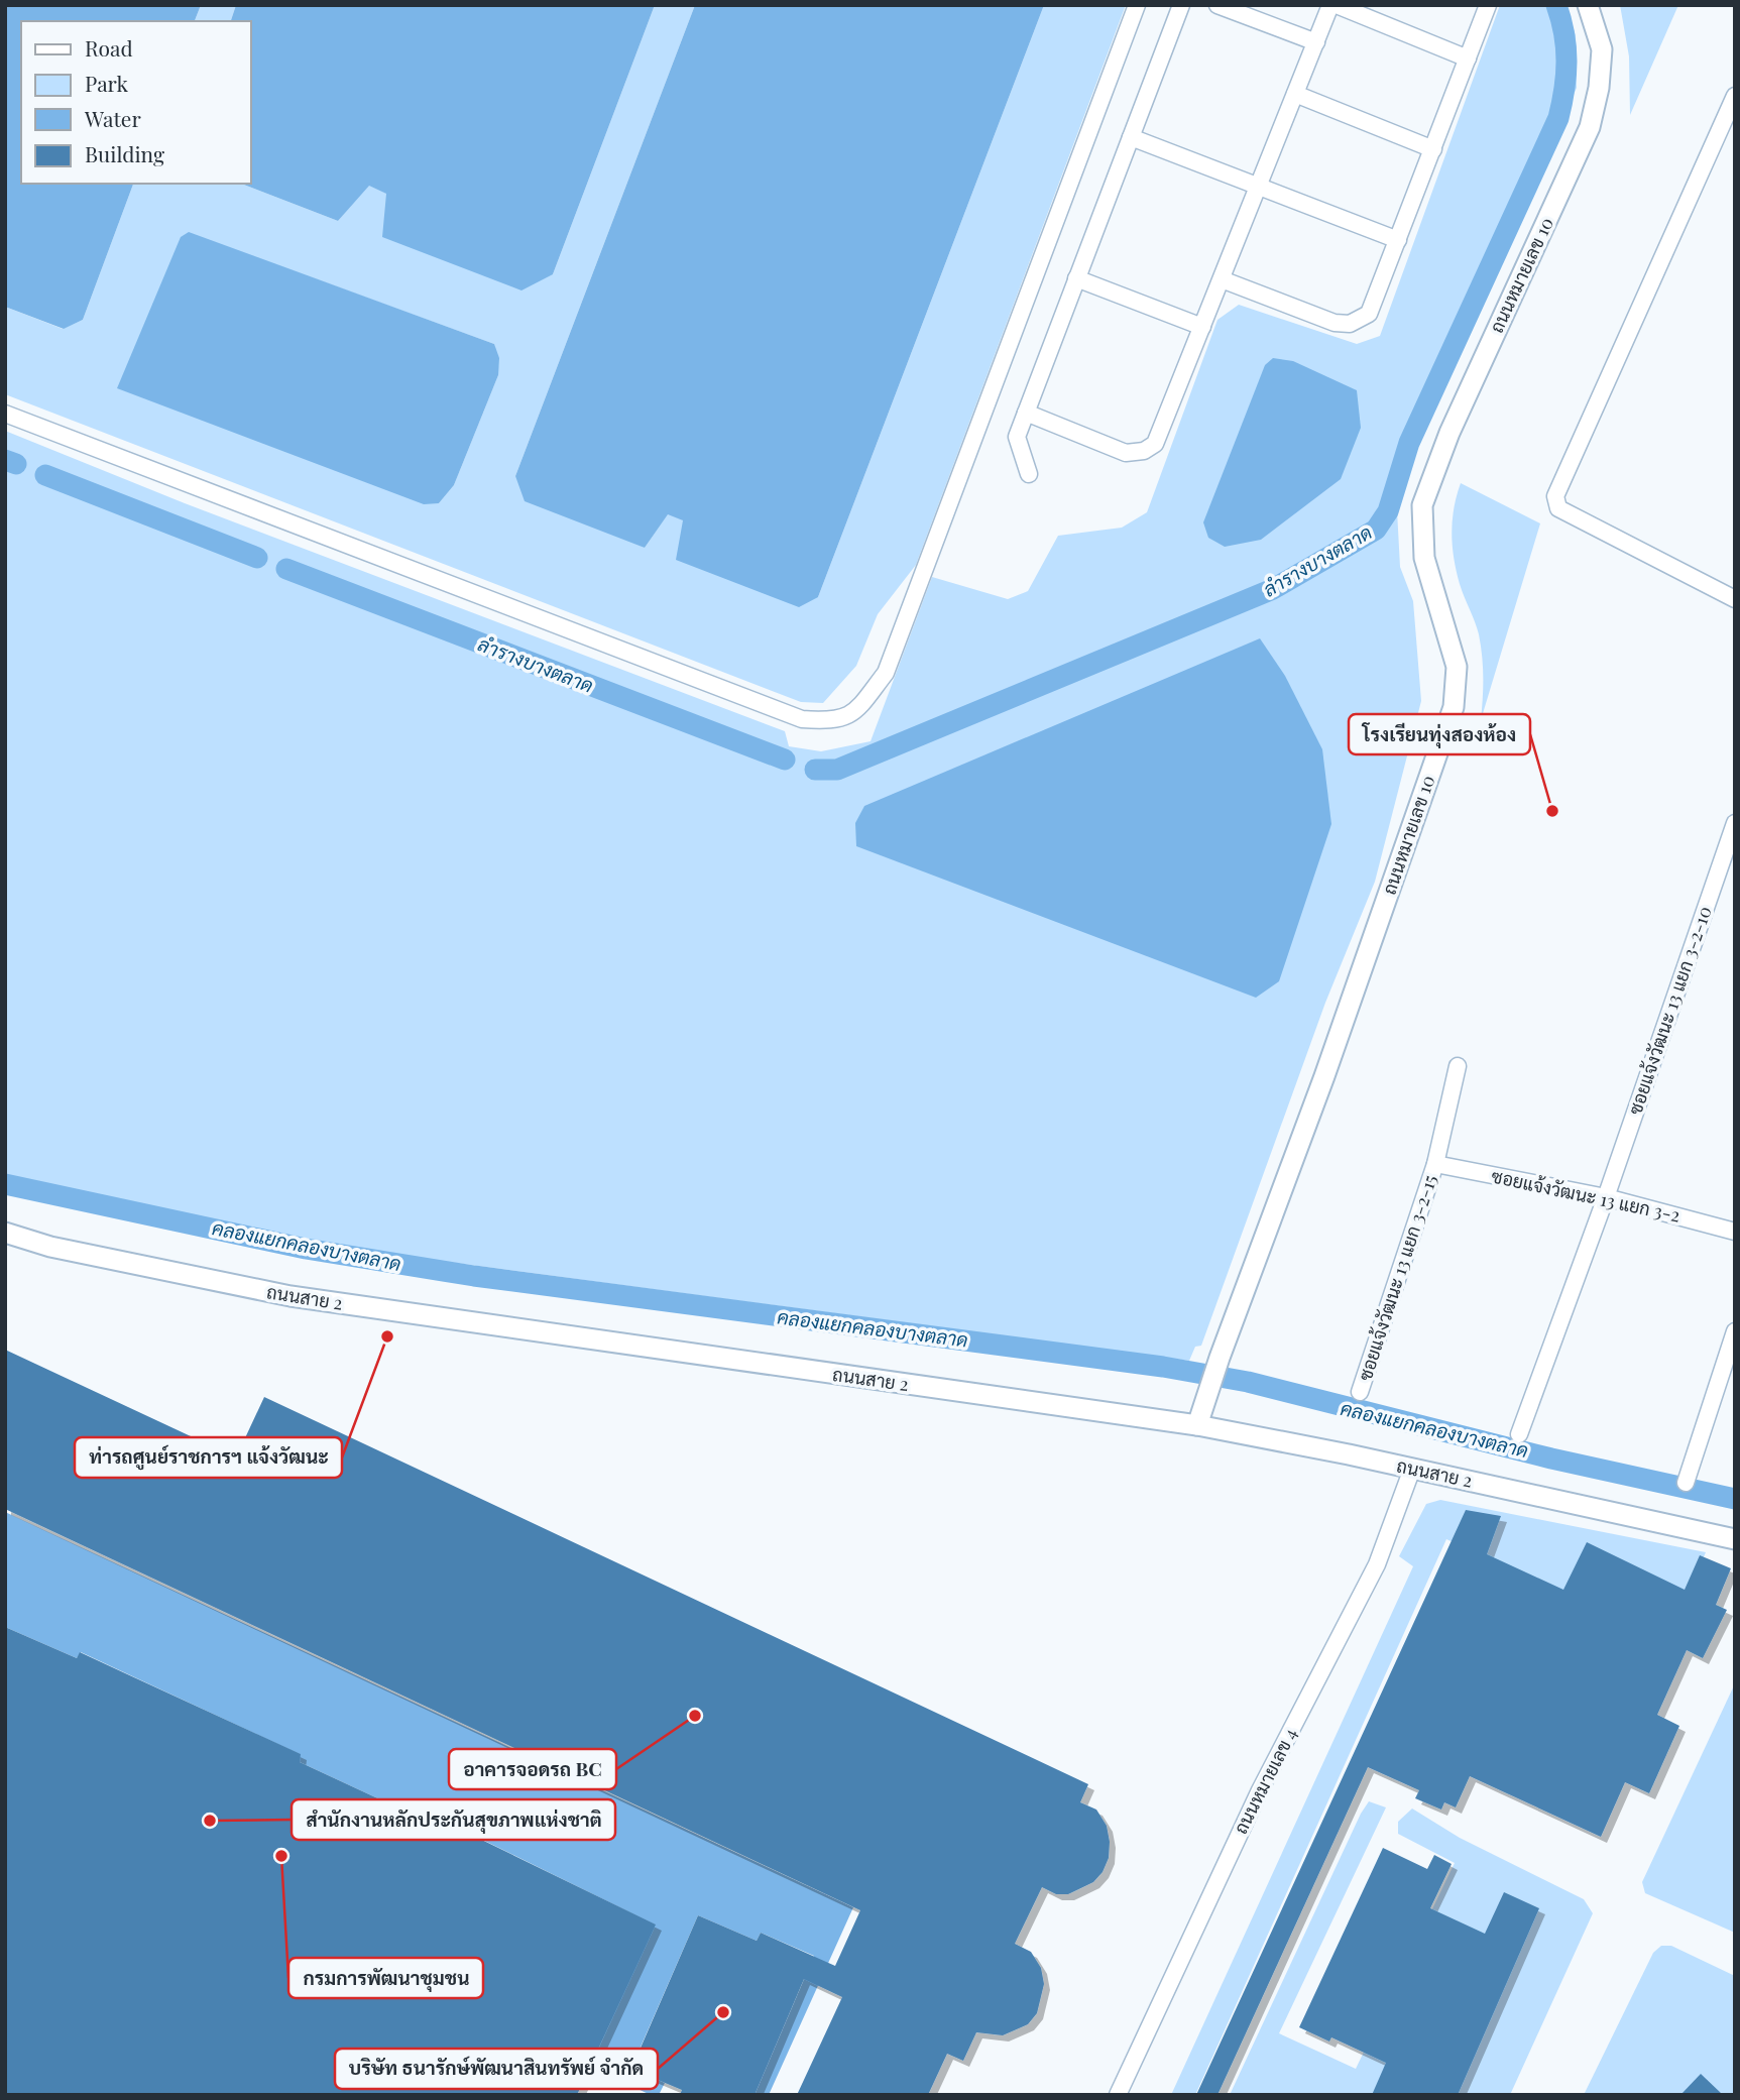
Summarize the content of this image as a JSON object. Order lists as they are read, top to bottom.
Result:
{
  "streets": {
    "street": [
      "ถนนหมายเลข 10",
      "ซอยแจ้งวัฒนะ 13 แยก 3-2-10",
      "ซอยแจ้งวัฒนะ 13 แยก 3-2",
      "ซอยแจ้งวัฒนะ 13 แยก 3-2-15",
      "ถนนสาย 2",
      "ถนนหมายเลข 4"
    ]
  },
  "crossings": [
    ["ถนนหมายเลข 10", "ถนนสาย 2"],
    ["ซอยแจ้งวัฒนะ 13 แยก 3-2-10", "ซอยแจ้งวัฒนะ 13 แยก 3-2"],
    ["ซอยแจ้งวัฒนะ 13 แยก 3-2", "ซอยแจ้งวัฒนะ 13 แยก 3-2-15"],
    ["ถนนสาย 2", "ถนนหมายเลข 4"]
  ],
  "water": ["ลำรางบางตลาด", "คลองแยกคลองบางตลาด"],
  "places": [
    "โรงเรียนทุ่งสองห้อง",
    "ท่ารถศูนย์ราชการฯ แจ้งวัฒนะ",
    "อาคารจอดรถ BC",
    "สำนักงานหลักประกันสุขภาพแห่งชาติ",
    "กรมการพัฒนาชุมชน",
    "บริษัท ธนารักษ์พัฒนาสินทรัพย์ จำกัด"
  ],
  "legend": [
    "Road",
    "Park",
    "Water",
    "Building"
  ]
}
